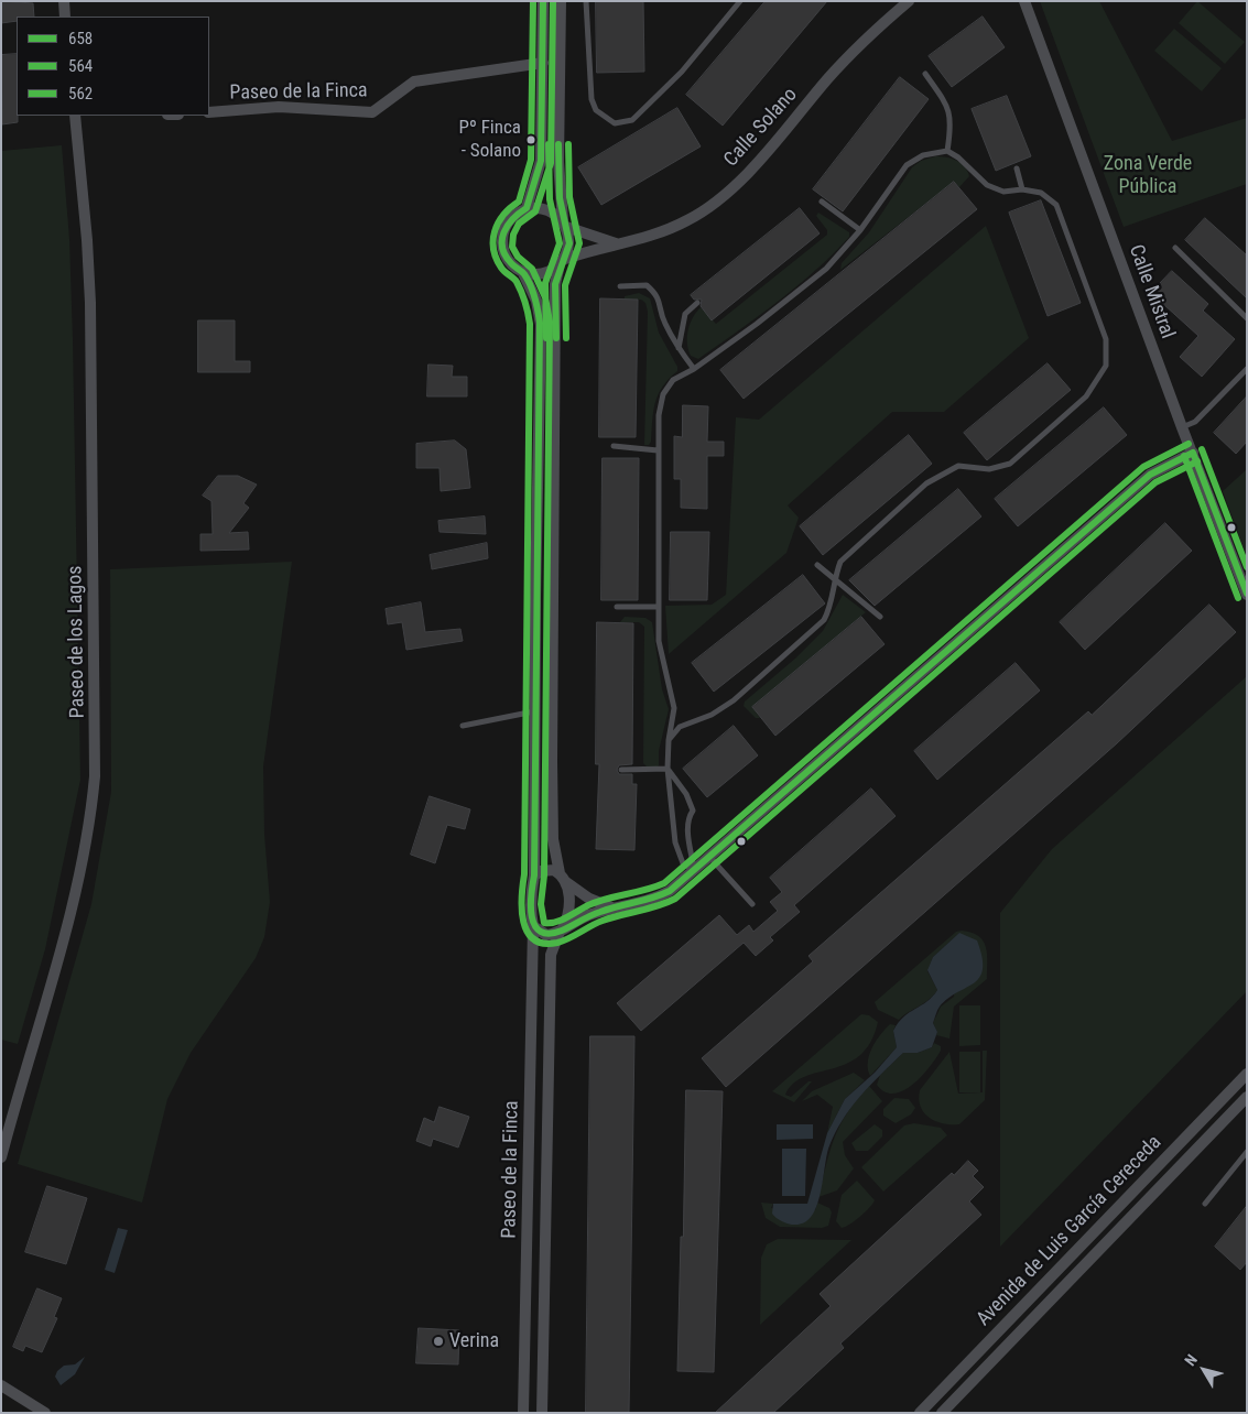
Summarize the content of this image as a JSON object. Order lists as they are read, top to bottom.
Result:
{
  "streets": {
    "street": [
      "Paseo de la Finca",
      "Calle Solano",
      "Calle Mistral",
      "Paseo de los Lagos",
      "Avenida de Luis García Cereceda"
    ]
  },
  "parks": ["Zona Verde Pública"],
  "places": ["Pº Finca - Solano", "Verina"],
  "lines": ["transit line 658", "transit line 564", "transit line 562"],
  "legend": ["658", "564", "562"],
  "north": "top left"
}
